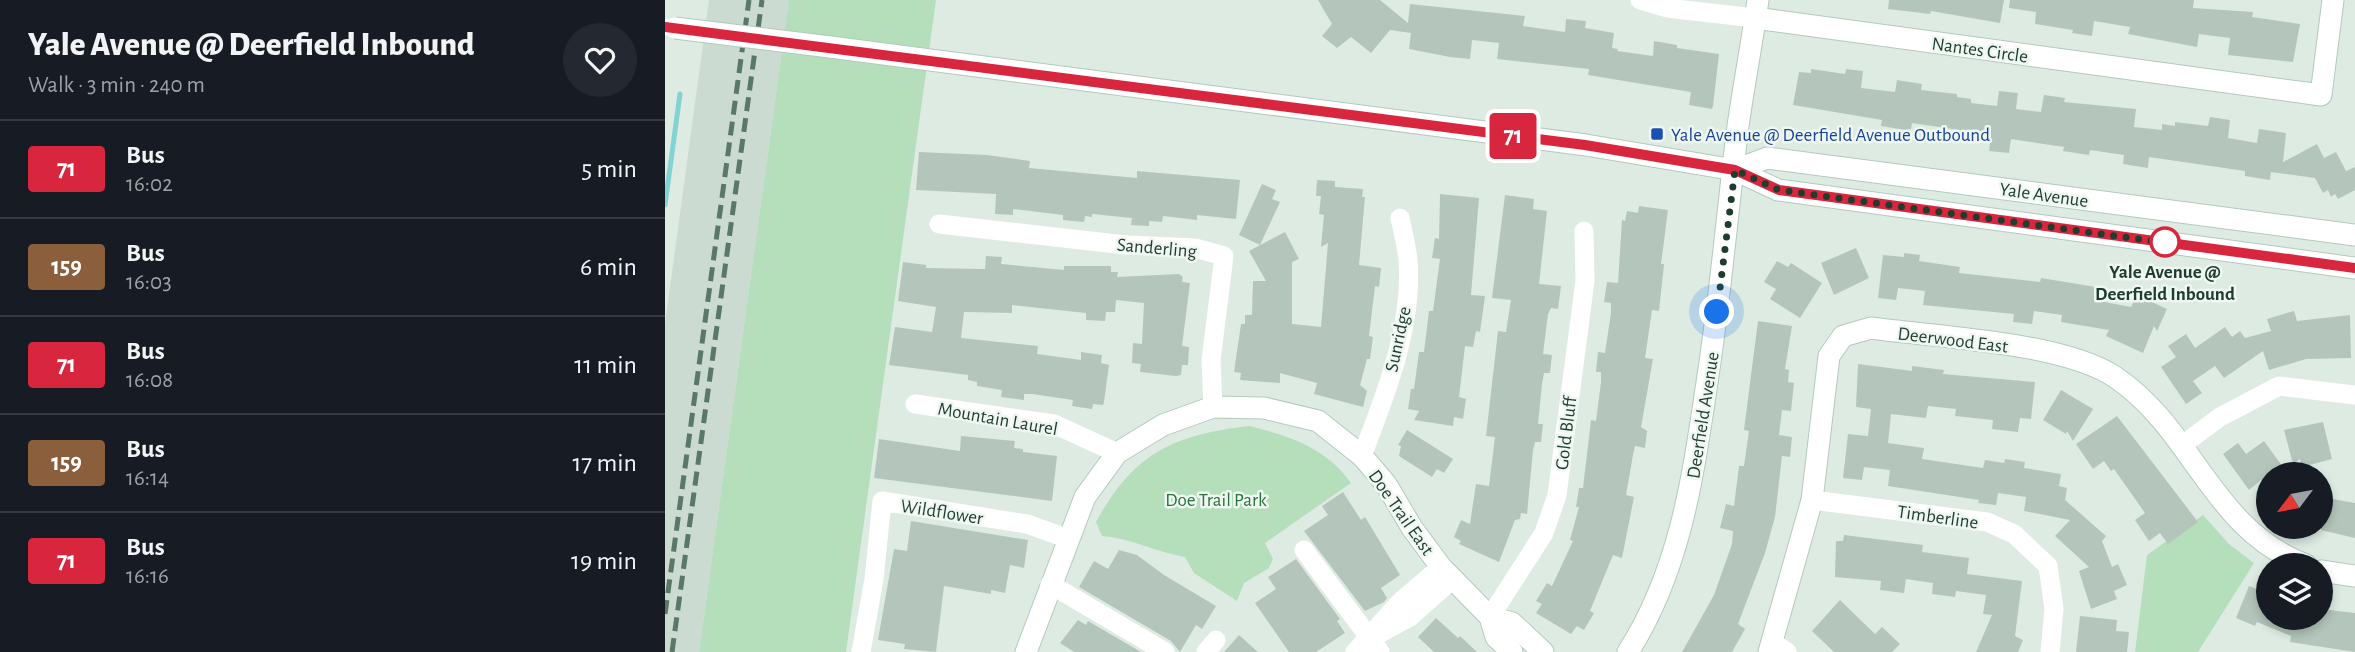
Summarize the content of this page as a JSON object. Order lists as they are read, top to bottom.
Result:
{
  "streets": {
    "street": [
      "Nantes Circle",
      "Yale Avenue",
      "Sanderling",
      "Sunridge",
      "Deerwood East",
      "Deerfield Avenue",
      "Mountain Laurel",
      "Gold Bluff",
      "Wildflower",
      "Doe Trail East",
      "Timberline"
    ]
  },
  "crossings": [
    ["Nantes Circle", "Deerfield Avenue"],
    ["Yale Avenue", "Deerfield Avenue"],
    ["Sanderling", "Doe Trail East"],
    ["Sunridge", "Doe Trail East"],
    ["Deerwood East", "Timberline"],
    ["Mountain Laurel", "Doe Trail East"],
    ["Gold Bluff", "Doe Trail East"],
    ["Wildflower", "Doe Trail East"]
  ],
  "parks": ["Doe Trail Park"],
  "places": {
    "transit": ["Yale Avenue @ Deerfield Avenue Outbound"],
    "other": ["Yale Avenue @ Deerfield Inbound"]
  },
  "lines": ["bus line 71"],
  "north": "bottom left",
  "page": {
    "heading": ["Yale Avenue @ Deerfield Inbound", "Walk · 3 min · 240 m"],
    "on_map": "71",
    "list": [
      {
        "mark": "71",
        "name": "Bus",
        "note": "16:02",
        "value": "5 min"
      },
      {
        "mark": "159",
        "name": "Bus",
        "note": "16:03",
        "value": "6 min"
      },
      {
        "mark": "71",
        "name": "Bus",
        "note": "16:08",
        "value": "11 min"
      },
      {
        "mark": "159",
        "name": "Bus",
        "note": "16:14",
        "value": "17 min"
      },
      {
        "mark": "71",
        "name": "Bus",
        "note": "16:16",
        "value": "19 min"
      }
    ]
  }
}
